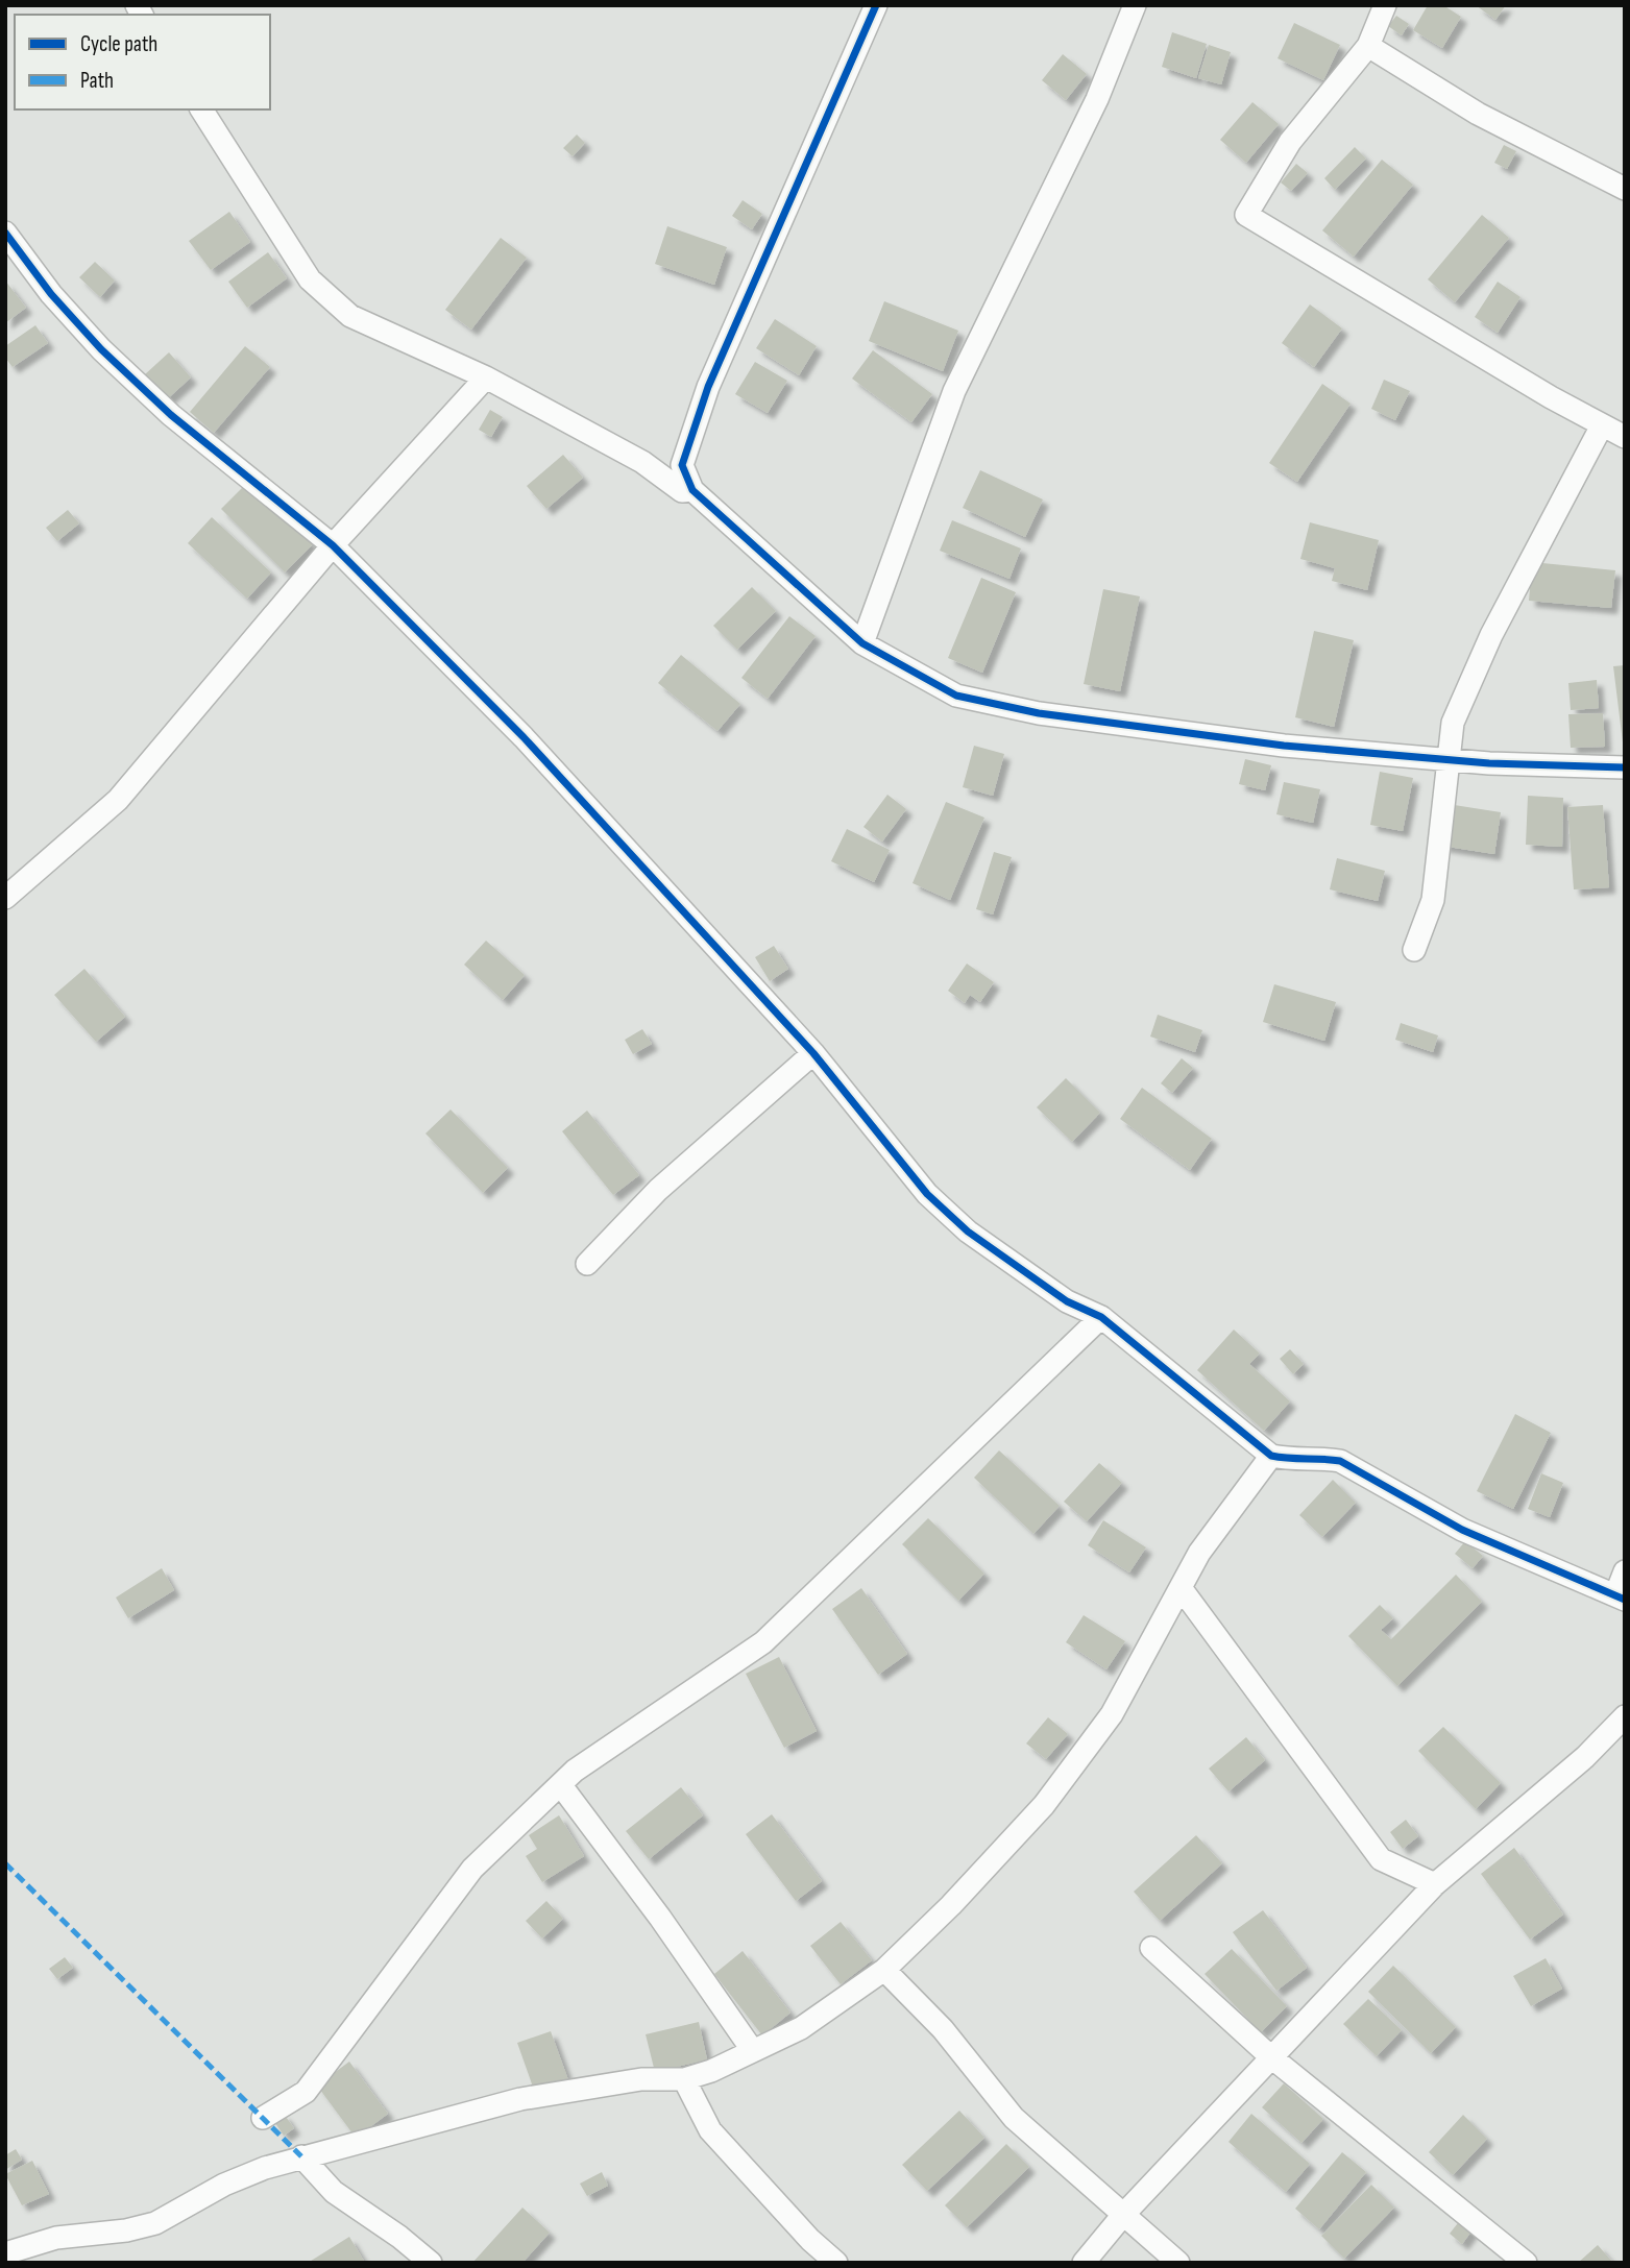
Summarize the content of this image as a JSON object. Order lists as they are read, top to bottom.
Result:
{
  "legend": ["Cycle path", "Path"]
}
